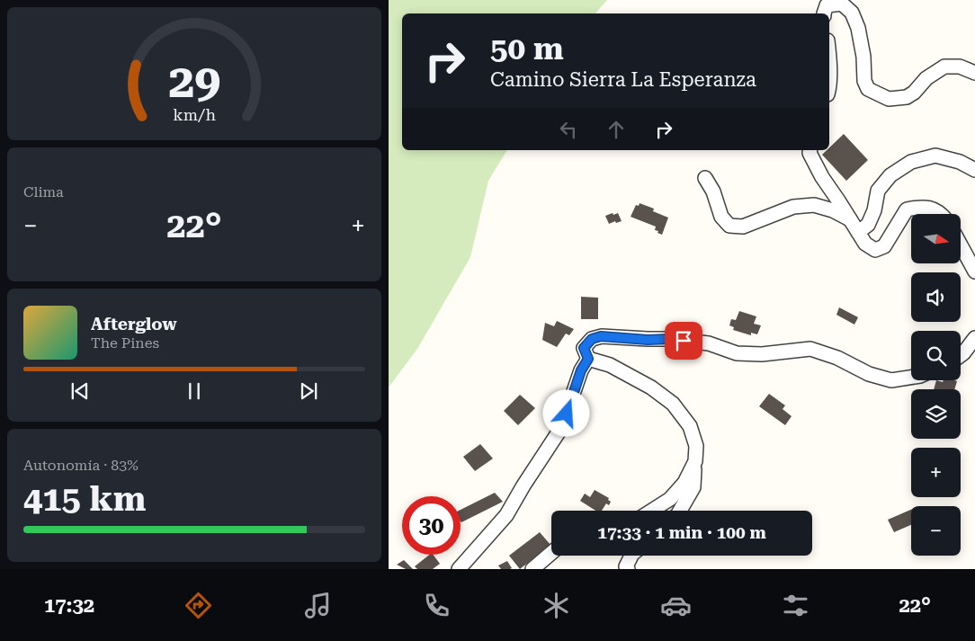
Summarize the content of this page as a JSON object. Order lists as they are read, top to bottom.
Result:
{
  "north": "right",
  "page": {
    "turn": ["50 m", "Camino Sierra La Esperanza"],
    "tile": [
      "Clima",
      ["Autonomía · 83%", "415 km"]
    ],
    "heat": ["−", "22°", "+"],
    "map_buttons": ["+", "−"],
    "song": ["Afterglow", "The Pines"],
    "limit": "30",
    "trip": "17:33 · 1 min · 100 m",
    "tabs": ["17:32", "22°"],
    "gauge": ["29", "km/h"]
  }
}
